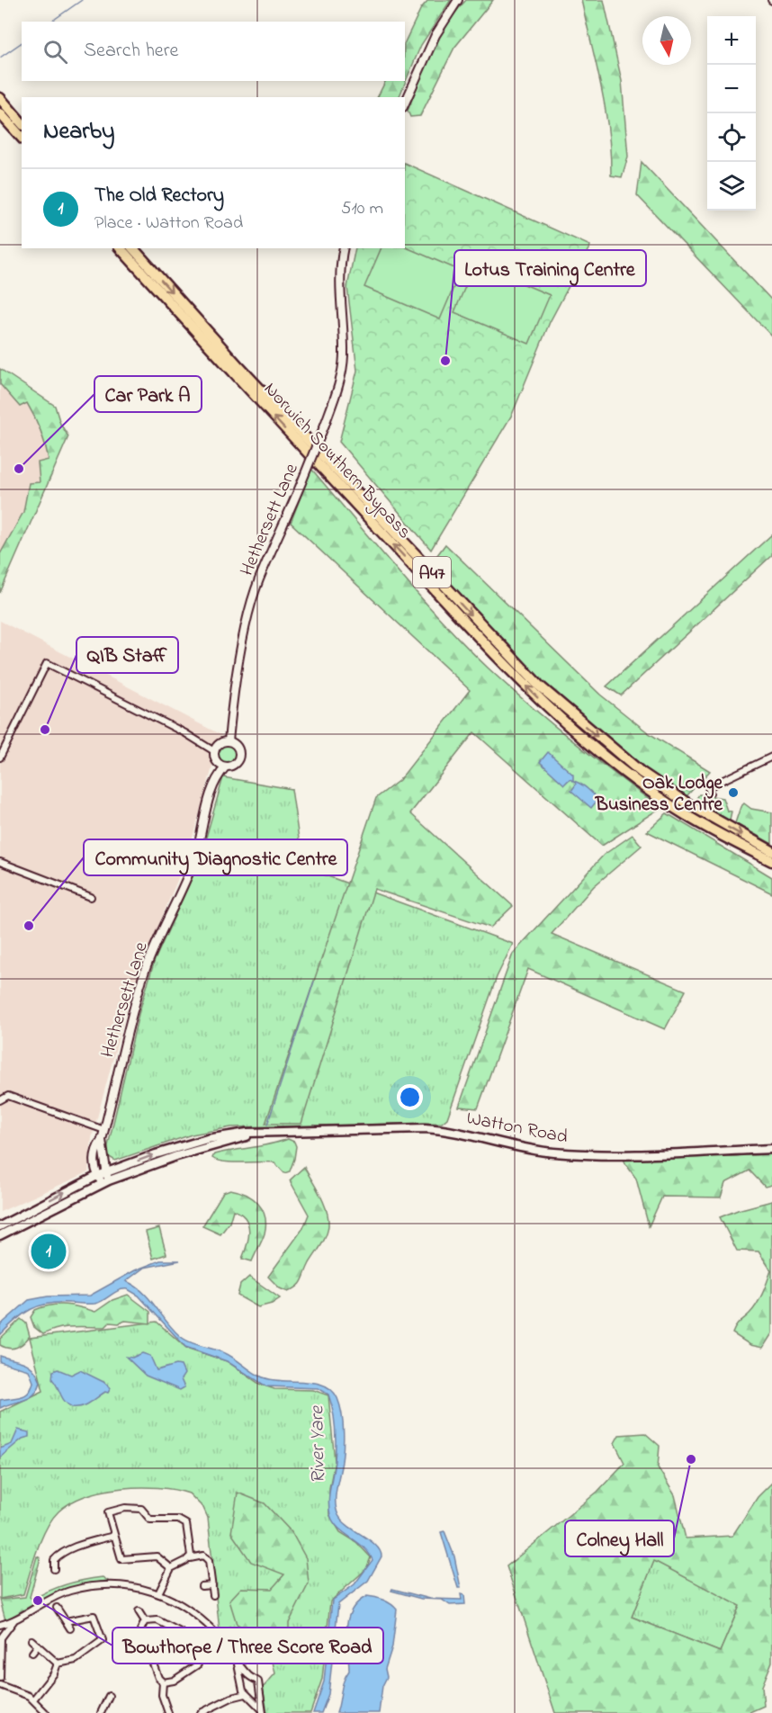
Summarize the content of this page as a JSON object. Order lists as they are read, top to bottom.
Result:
{
  "streets": {
    "highway": ["Norwich Southern Bypass", "A47"],
    "main road": ["Watton Road"],
    "street": ["Hethersett Lane"]
  },
  "crossings": [
    ["Hethersett Lane", "Watton Road"]
  ],
  "water": ["River Yare"],
  "places": [
    "Lotus Training Centre",
    "Car Park A",
    "QIB Staff",
    "Oak Lodge Business Centre",
    "Community Diagnostic Centre",
    "Colney Hall",
    "Bowthorpe / Three Score Road"
  ],
  "north": "bottom",
  "page": {
    "map_buttons": ["+", "−"],
    "search": "Search here",
    "heading": "Nearby",
    "list": [
      {
        "mark": "1",
        "name": "The Old Rectory",
        "note": "Place · Watton Road",
        "value": "510 m"
      }
    ],
    "pins": "1"
  }
}
